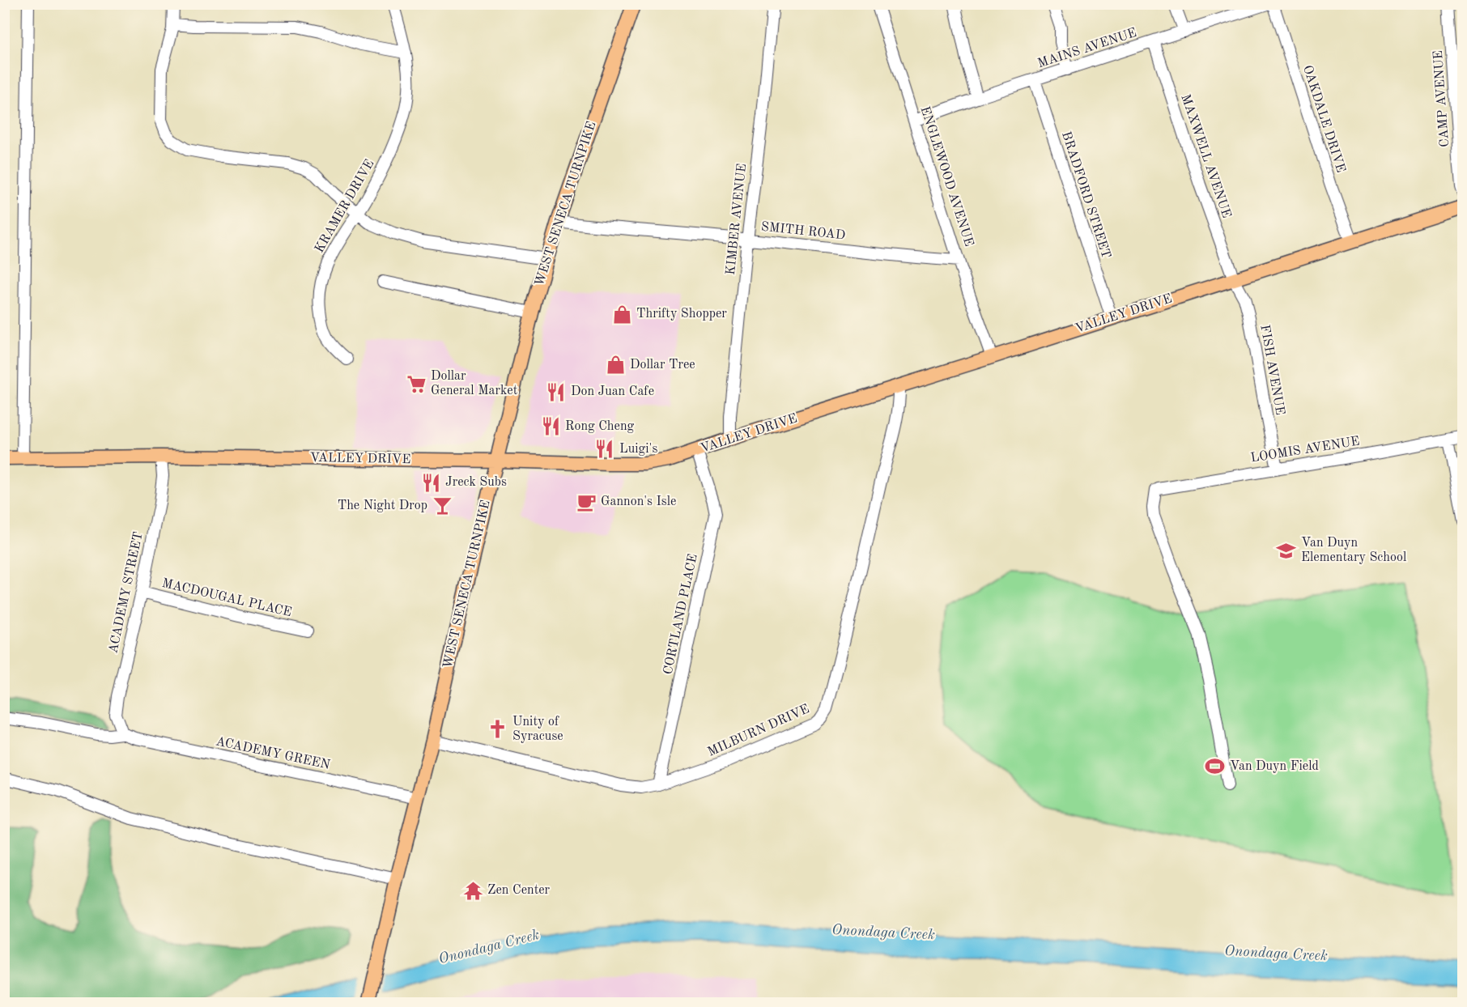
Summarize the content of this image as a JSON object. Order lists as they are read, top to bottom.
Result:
{
  "streets": {
    "main road": ["WEST SENECA TURNPIKE", "VALLEY DRIVE"],
    "street": [
      "MAINS AVENUE",
      "CAMP AVENUE",
      "OAKDALE DRIVE",
      "MAXWELL AVENUE",
      "ENGLEWOOD AVENUE",
      "BRADFORD STREET",
      "KRAMER DRIVE",
      "KIMBER AVENUE",
      "SMITH ROAD",
      "FISH AVENUE",
      "LOOMIS AVENUE",
      "ACADEMY STREET",
      "MACDOUGAL PLACE",
      "CORTLAND PLACE",
      "MILBURN DRIVE",
      "ACADEMY GREEN"
    ]
  },
  "crossings": [
    ["MAINS AVENUE", "OAKDALE DRIVE"],
    ["MAINS AVENUE", "MAXWELL AVENUE"],
    ["MAINS AVENUE", "ENGLEWOOD AVENUE"],
    ["MAINS AVENUE", "BRADFORD STREET"],
    ["OAKDALE DRIVE", "VALLEY DRIVE"],
    ["MAXWELL AVENUE", "VALLEY DRIVE"],
    ["MAXWELL AVENUE", "FISH AVENUE"],
    ["ENGLEWOOD AVENUE", "SMITH ROAD"],
    ["ENGLEWOOD AVENUE", "VALLEY DRIVE"],
    ["BRADFORD STREET", "VALLEY DRIVE"],
    ["WEST SENECA TURNPIKE", "SMITH ROAD"],
    ["WEST SENECA TURNPIKE", "VALLEY DRIVE"],
    ["WEST SENECA TURNPIKE", "MILBURN DRIVE"],
    ["WEST SENECA TURNPIKE", "ACADEMY GREEN"],
    ["KIMBER AVENUE", "SMITH ROAD"],
    ["KIMBER AVENUE", "VALLEY DRIVE"],
    ["VALLEY DRIVE", "FISH AVENUE"],
    ["VALLEY DRIVE", "ACADEMY STREET"],
    ["VALLEY DRIVE", "CORTLAND PLACE"],
    ["VALLEY DRIVE", "MILBURN DRIVE"],
    ["FISH AVENUE", "LOOMIS AVENUE"],
    ["ACADEMY STREET", "MACDOUGAL PLACE"],
    ["ACADEMY STREET", "ACADEMY GREEN"],
    ["CORTLAND PLACE", "MILBURN DRIVE"]
  ],
  "water": ["Onondaga Creek"],
  "places": {
    "shop": ["Thrifty Shopper", "Dollar Tree"],
    "supermarket": ["Dollar General Market"],
    "restaurant": [
      "Don Juan Cafe",
      "Rong Cheng",
      "Luigi's",
      "Jreck Subs"
    ],
    "cafe": ["Gannon's Isle"],
    "bar": ["The Night Drop"],
    "school or university": ["Van Duyn Elementary School"],
    "church": ["Unity of Syracuse"],
    "sports": ["Van Duyn Field"],
    "temple": ["Zen Center"]
  }
}
